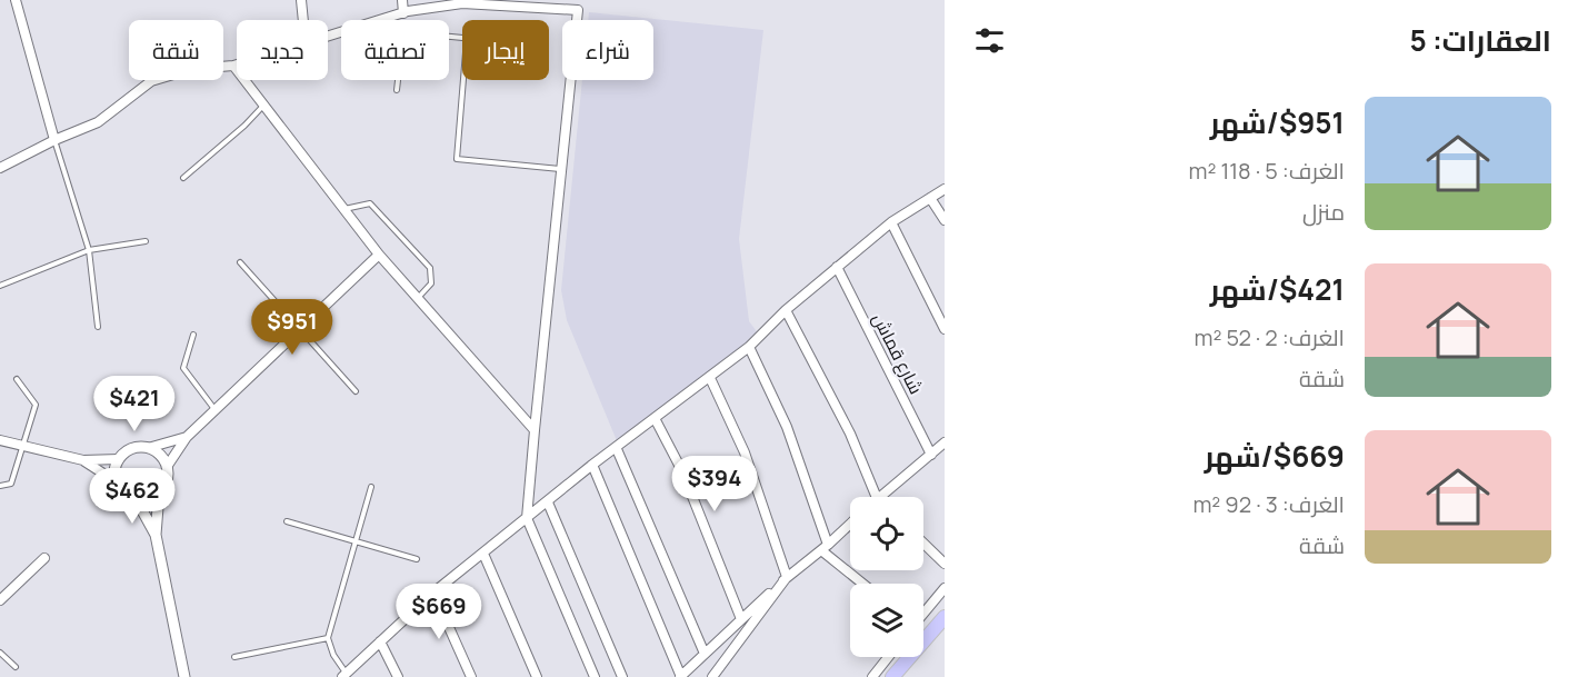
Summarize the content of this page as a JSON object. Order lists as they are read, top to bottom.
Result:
{
  "streets": {
    "street": ["شارع قماش"]
  },
  "page": {
    "heading": "العقارات: 5",
    "chip": [
      "شراء",
      "إيجار",
      "تصفية",
      "جديد",
      "شقة"
    ],
    "list": [
      {
        "name": "$951/شهر",
        "note": "الغرف: 5 · 118 m² · منزل"
      },
      {
        "name": "$421/شهر",
        "note": "الغرف: 2 · 52 m² · شقة"
      },
      {
        "name": "$669/شهر",
        "note": "الغرف: 3 · 92 m² · شقة"
      }
    ],
    "price": [
      "$951",
      "$421",
      "$394",
      "$462",
      "$669"
    ]
  }
}
